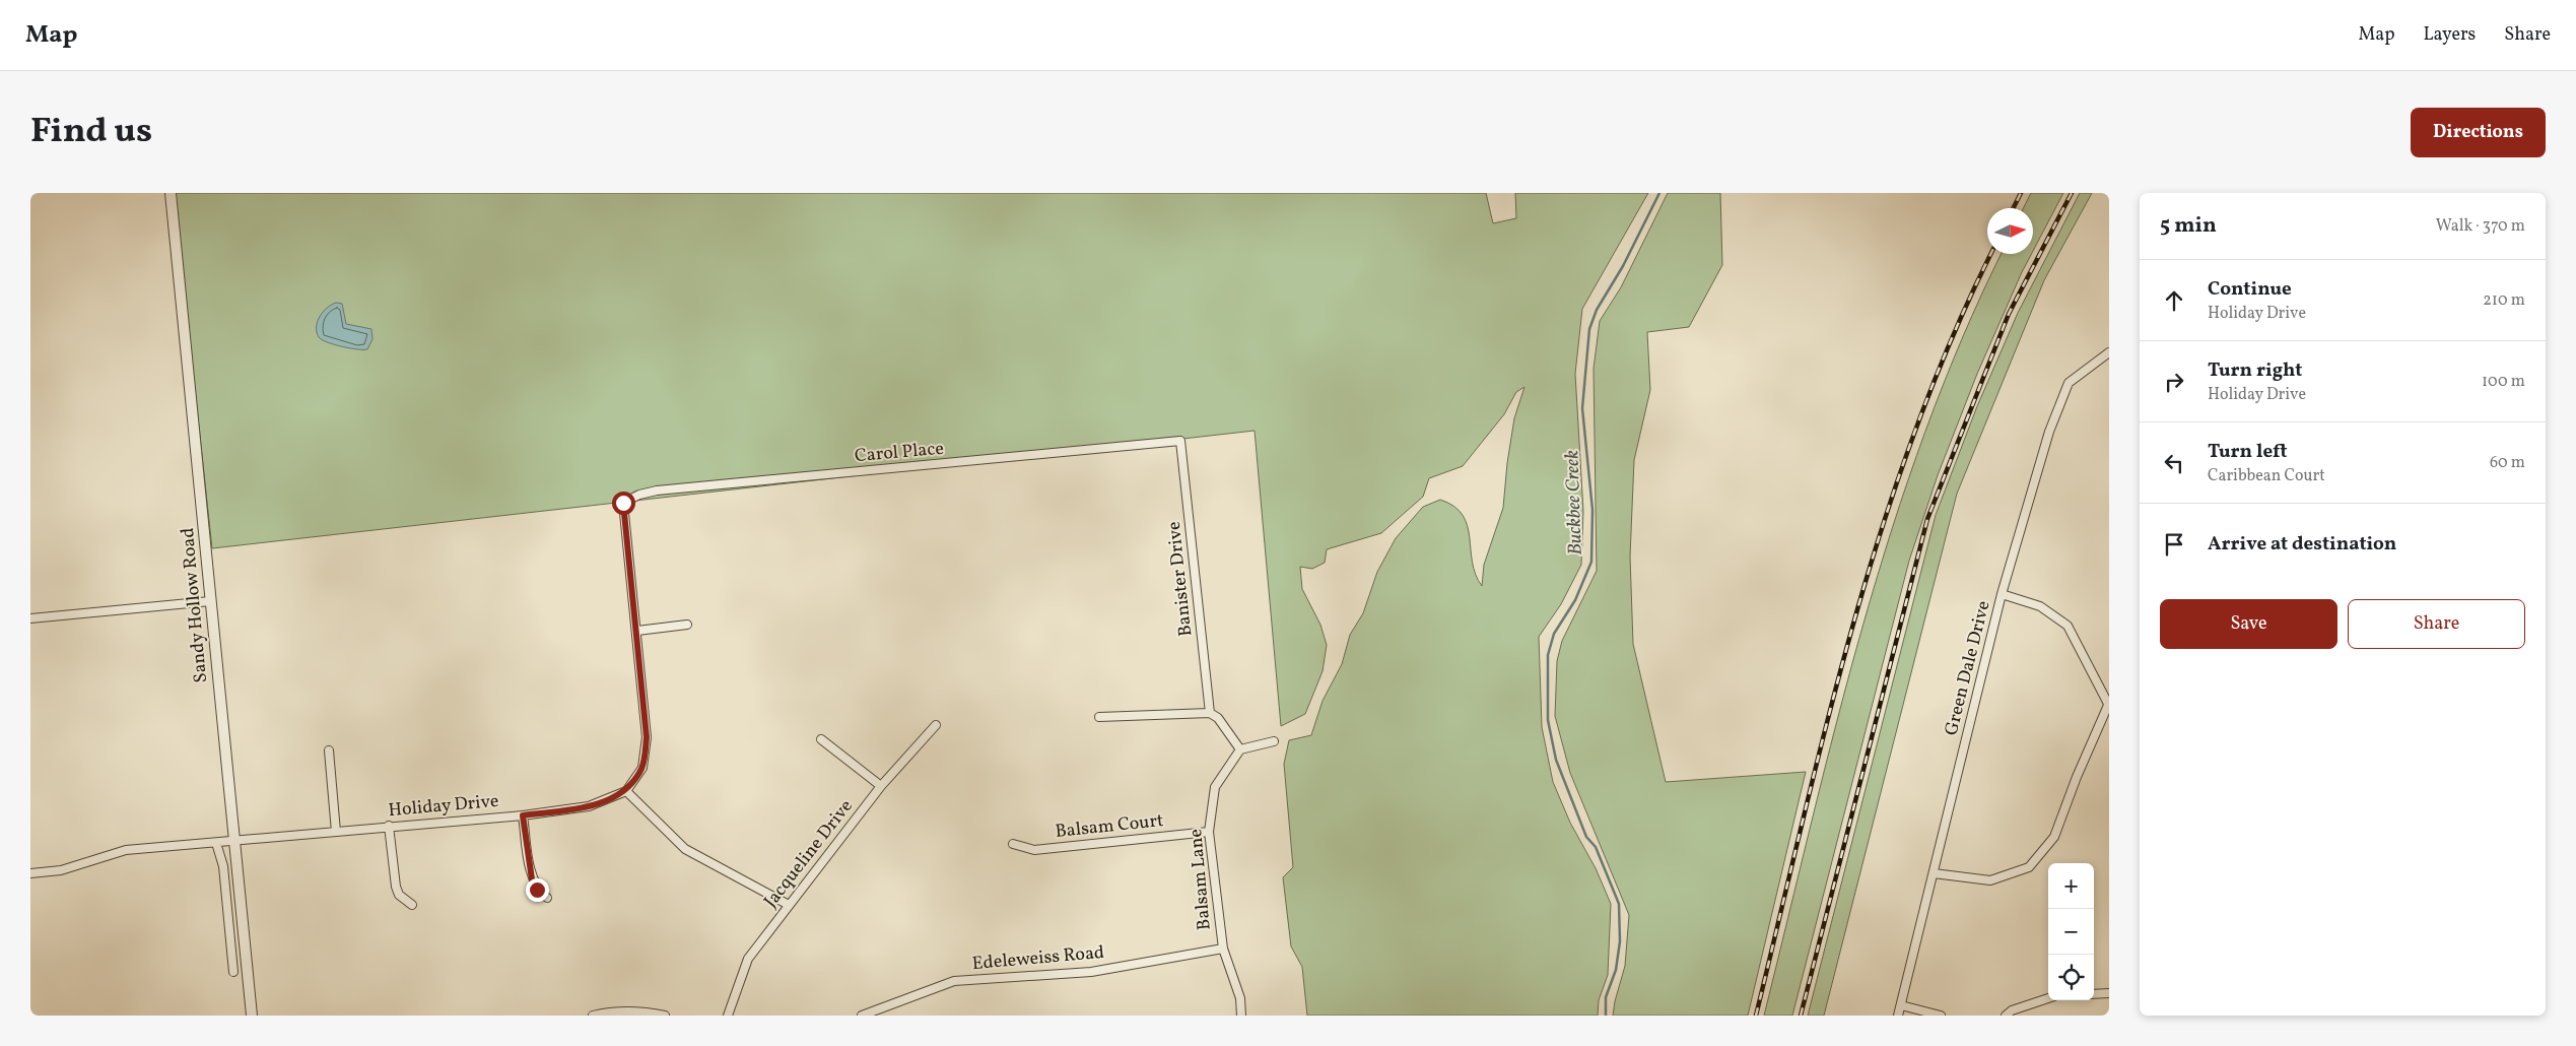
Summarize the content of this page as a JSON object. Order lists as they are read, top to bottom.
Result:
{
  "streets": {
    "street": [
      "Carol Place",
      "Banister Drive",
      "Sandy Hollow Road",
      "Green Dale Drive",
      "Holiday Drive",
      "Balsam Court",
      "Jacqueline Drive",
      "Balsam Lane",
      "Edeleweiss Road"
    ]
  },
  "crossings": [
    ["Carol Place", "Banister Drive"],
    ["Sandy Hollow Road", "Holiday Drive"],
    ["Balsam Court", "Balsam Lane"],
    ["Balsam Lane", "Edeleweiss Road"]
  ],
  "water": ["Buckbee Creek"],
  "north": "right",
  "page": {
    "header": "Map",
    "nav": ["Map", "Layers", "Share"],
    "title": "Find us",
    "buttons": [
      "Directions",
      ["Save", "Share"]
    ],
    "heading": ["5 min", "Walk · 370 m"],
    "list": [
      ["Continue", "Holiday Drive", "210 m"],
      ["Turn right", "Holiday Drive", "100 m"],
      ["Turn left", "Caribbean Court", "60 m"],
      "Arrive at destination"
    ],
    "map_buttons": ["+", "−"]
  }
}
